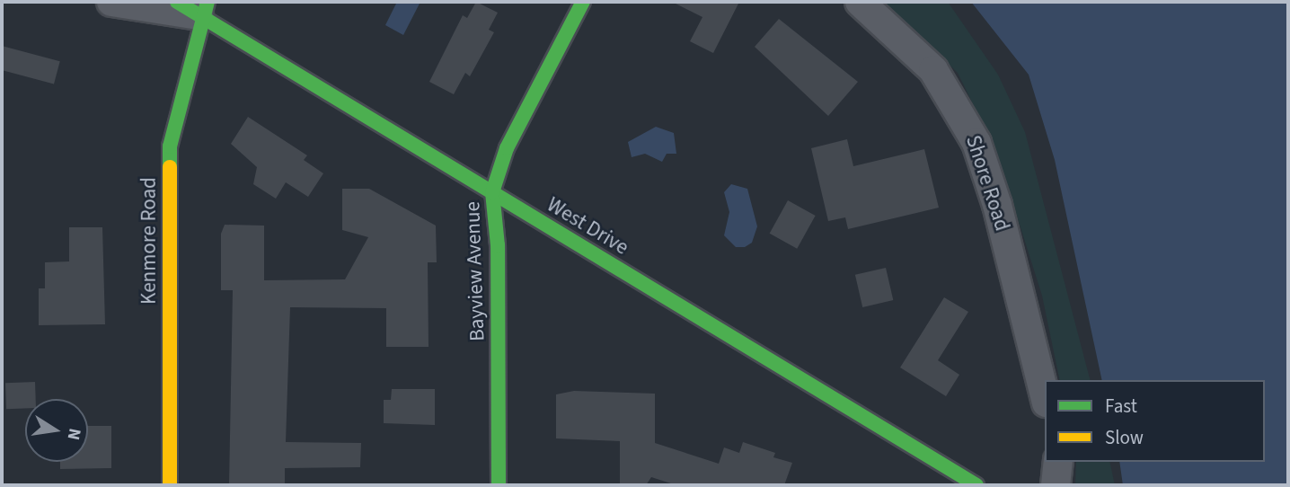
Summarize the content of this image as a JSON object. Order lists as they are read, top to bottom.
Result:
{
  "streets": {
    "street": [
      "Shore Road",
      "West Drive",
      "Kenmore Road",
      "Bayview Avenue"
    ]
  },
  "crossings": [
    ["West Drive", "Kenmore Road"],
    ["West Drive", "Bayview Avenue"]
  ],
  "legend": ["Fast", "Slow"],
  "north": "right"
}
